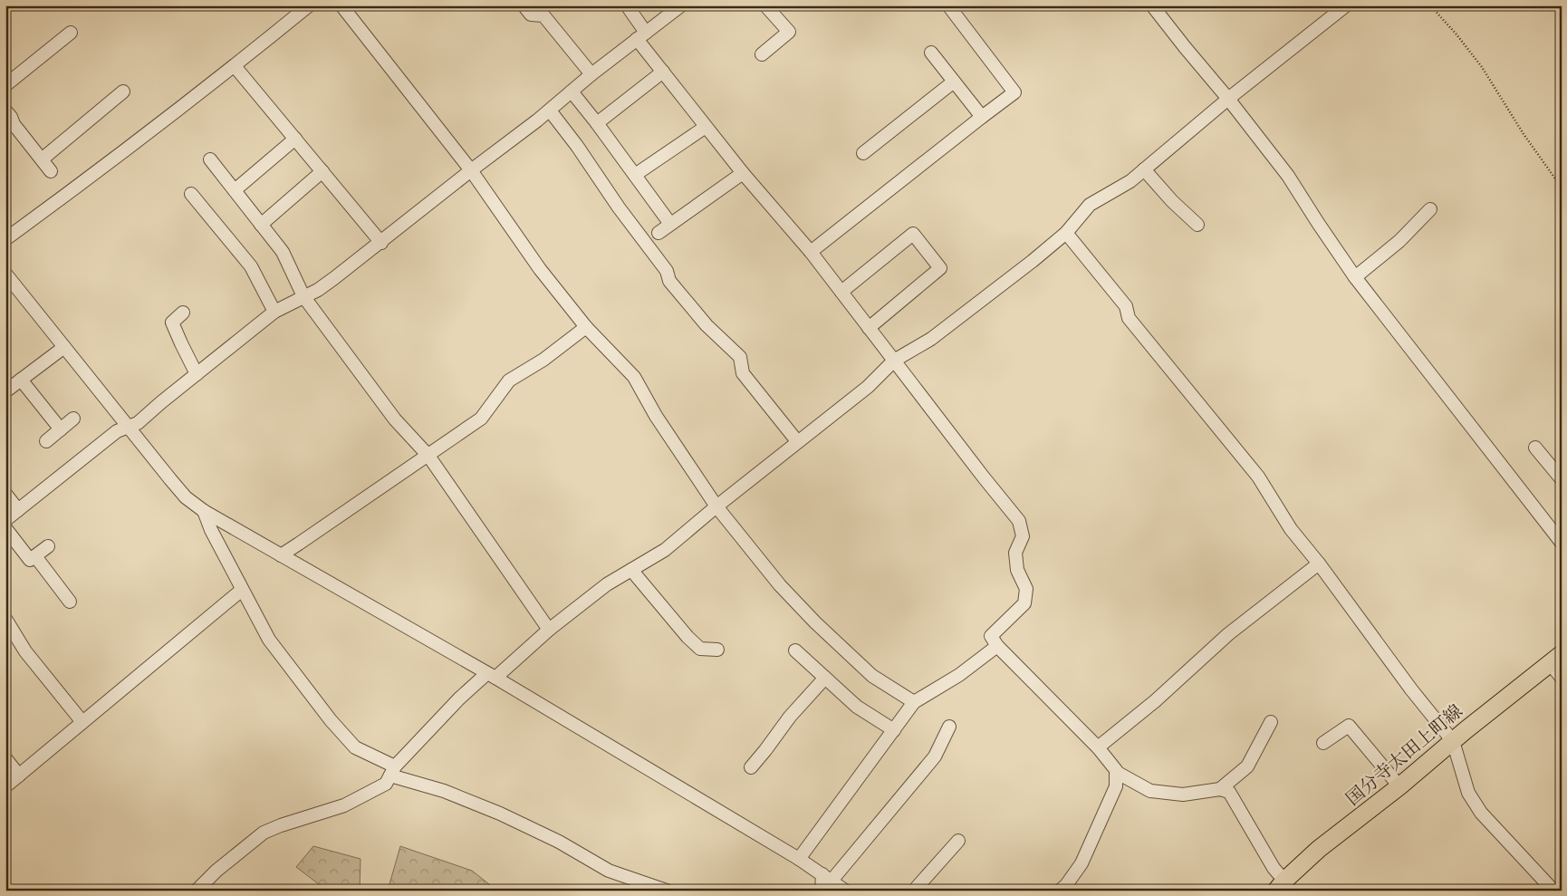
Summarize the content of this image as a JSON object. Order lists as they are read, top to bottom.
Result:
{
  "streets": {
    "main road": ["国分寺太田上町線"]
  }
}
